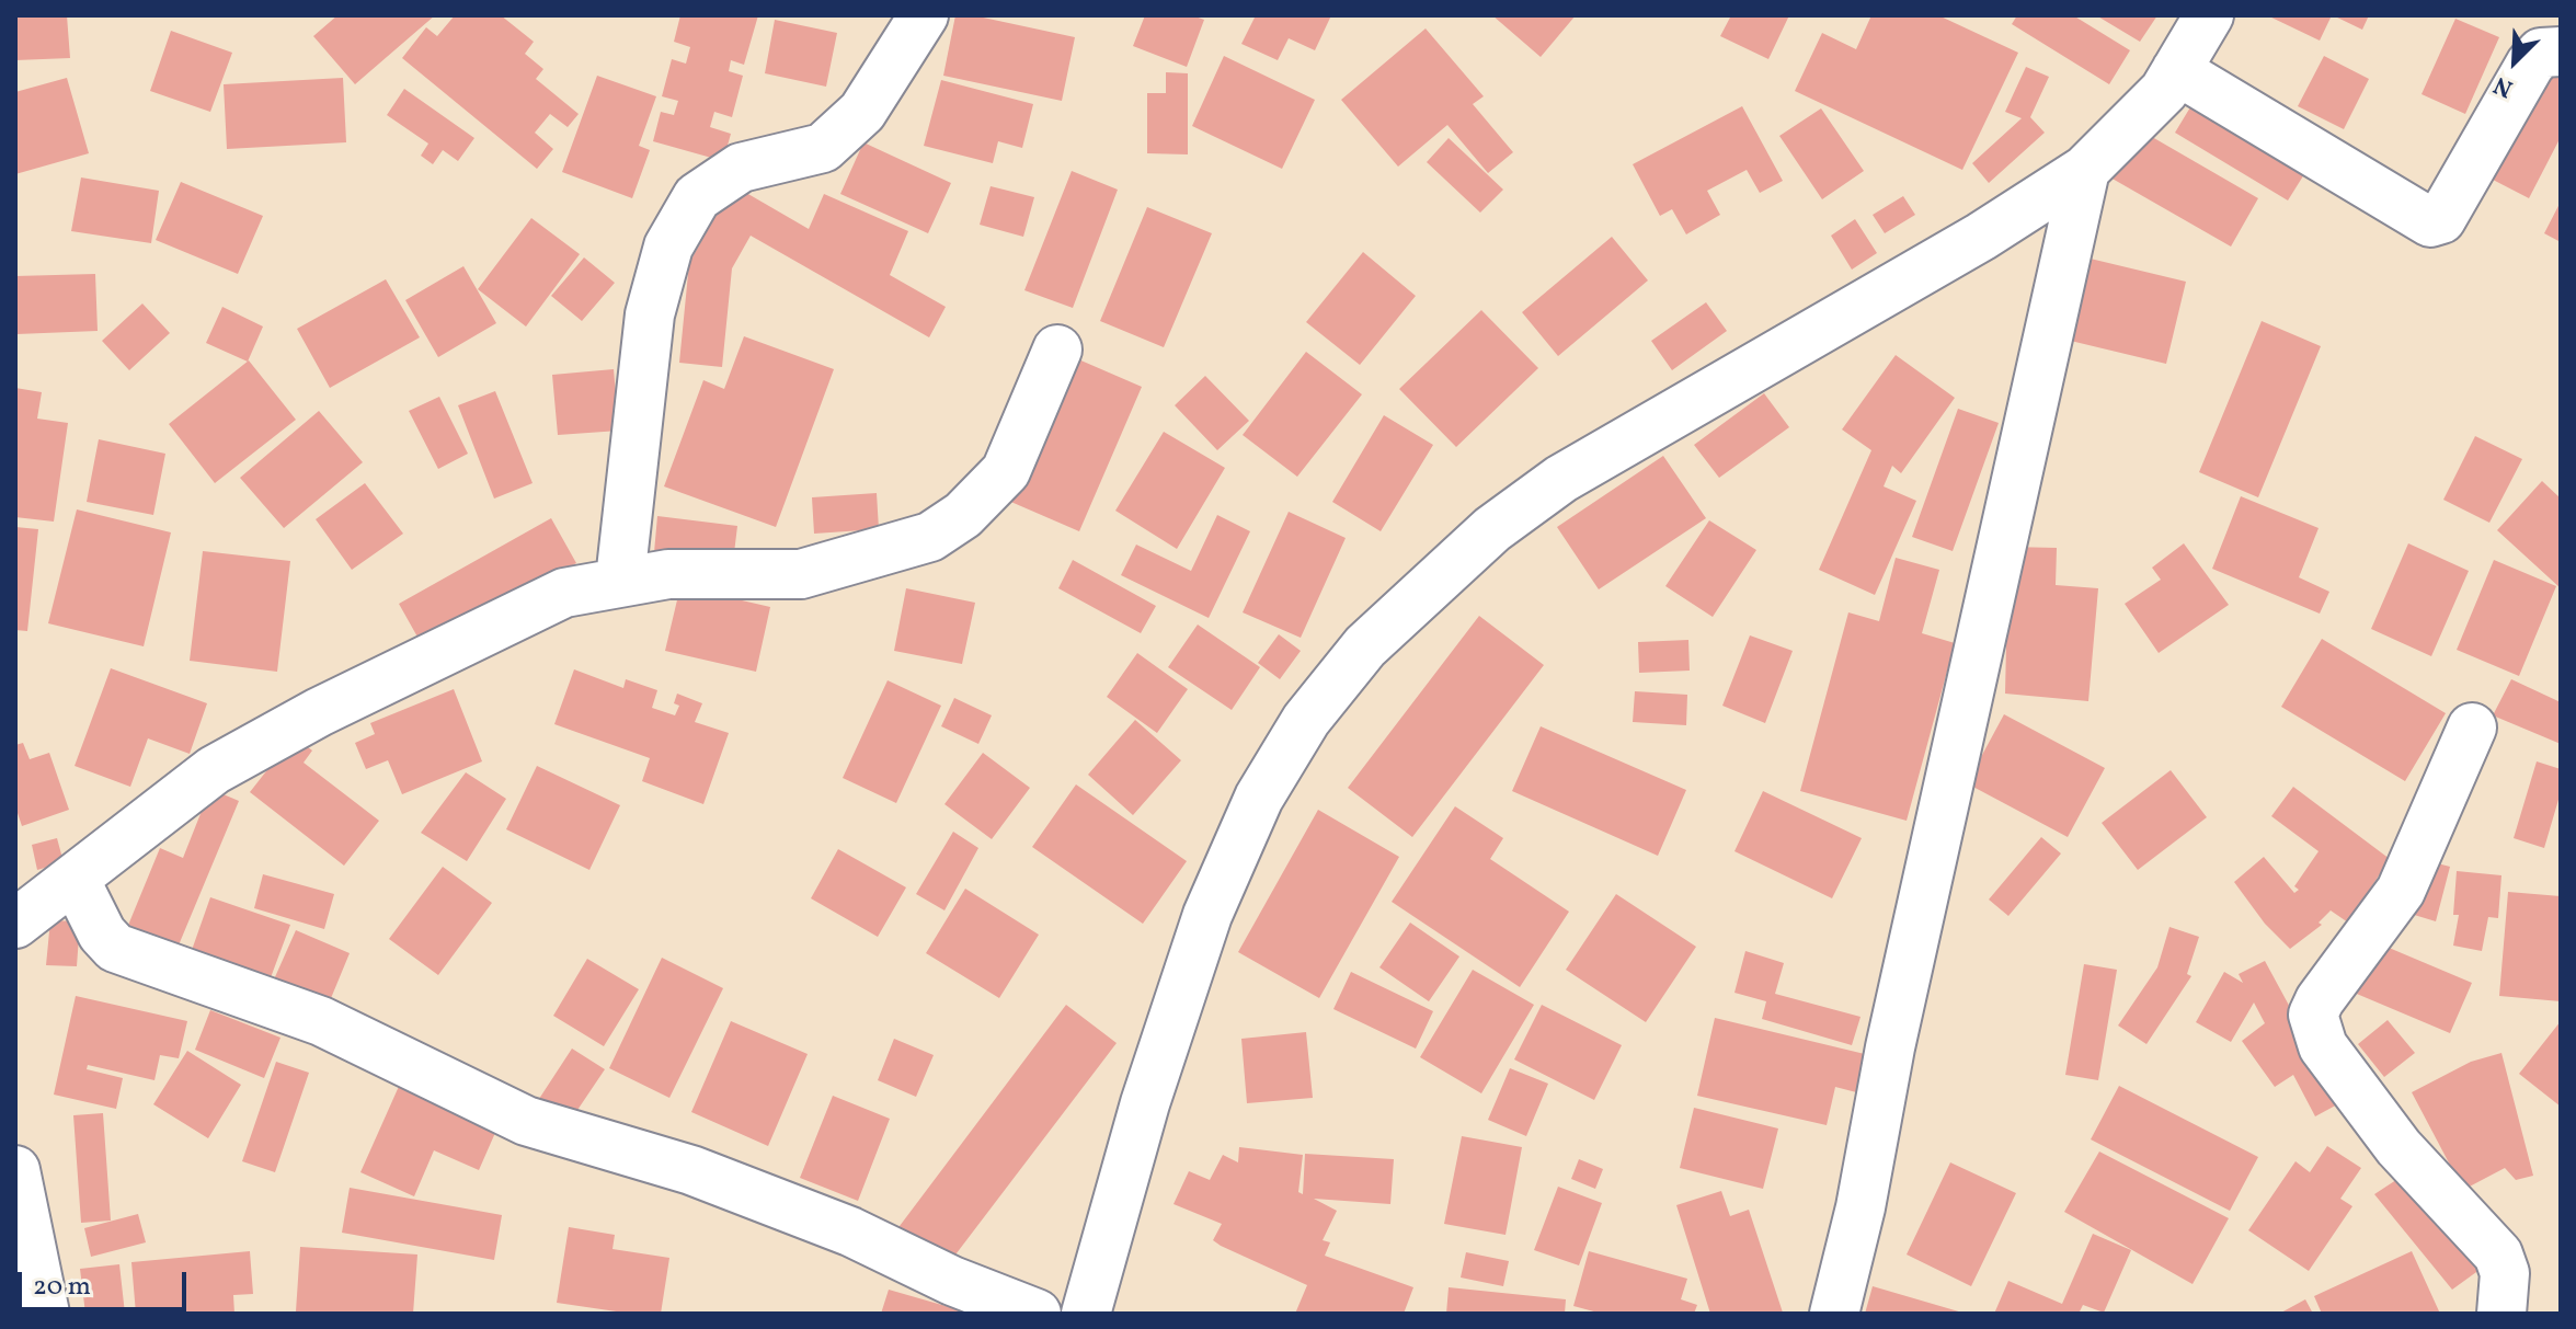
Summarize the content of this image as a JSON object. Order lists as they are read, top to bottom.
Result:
{
  "scale_bar": "20 m",
  "north": "bottom left"
}
